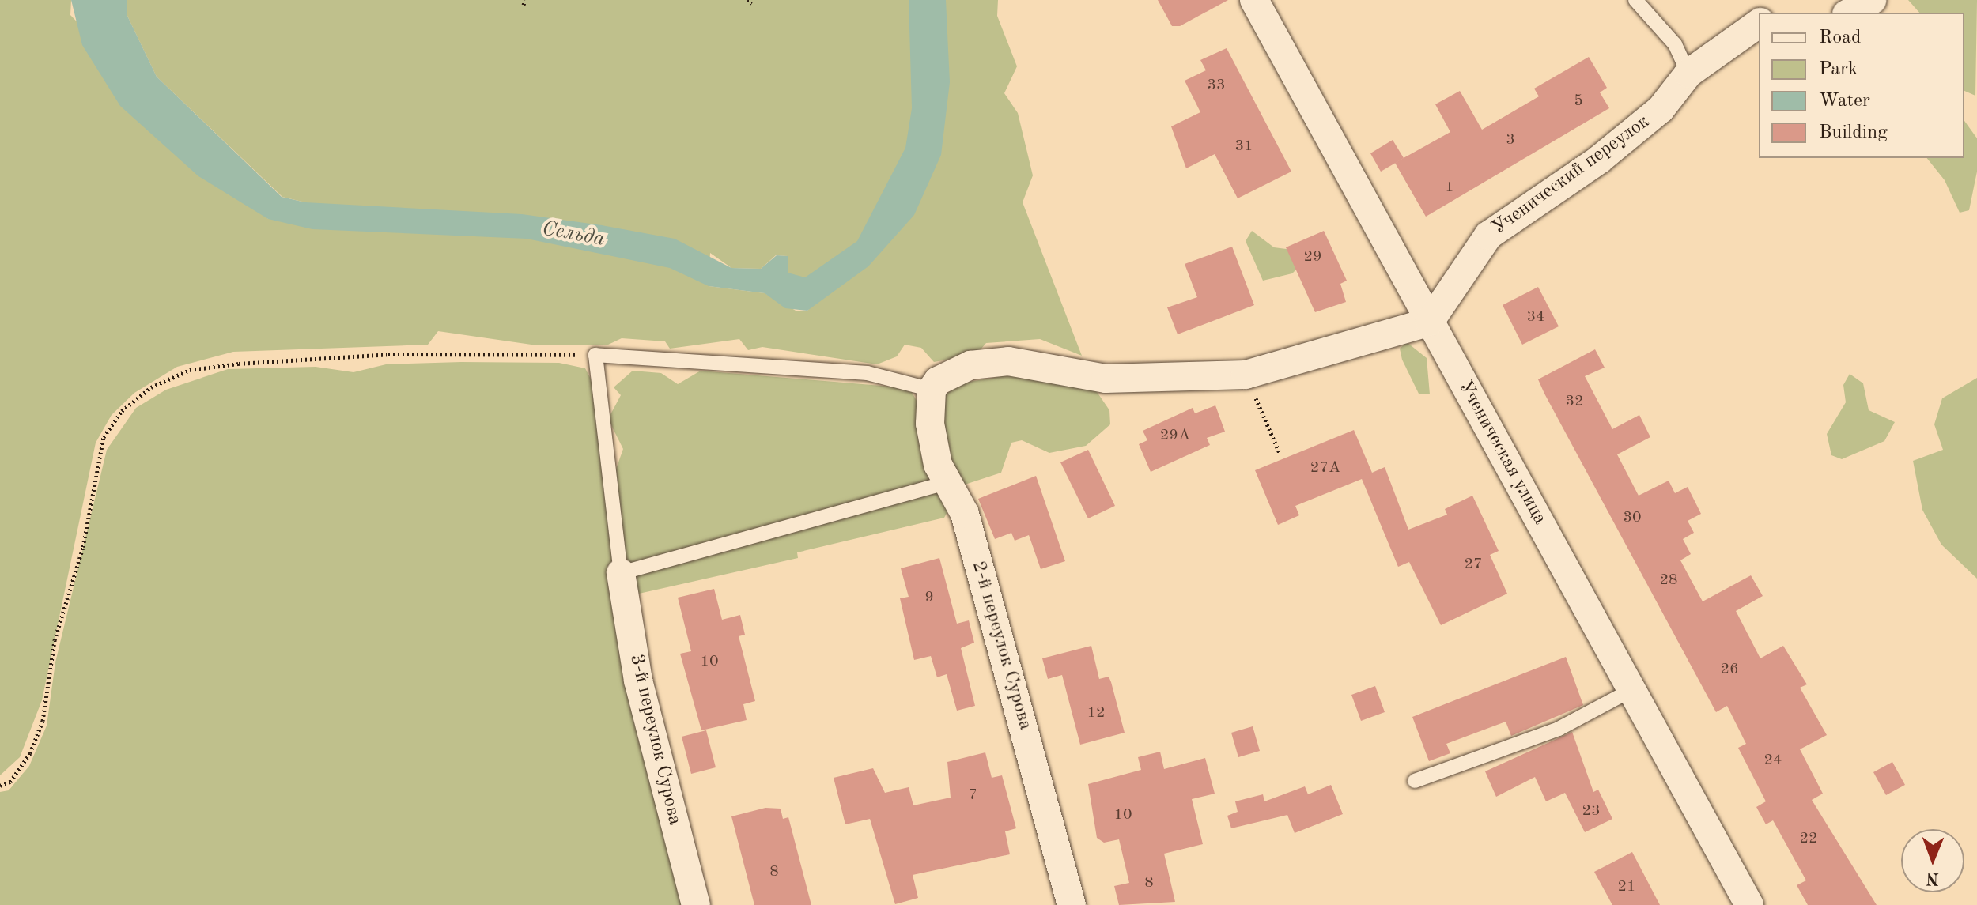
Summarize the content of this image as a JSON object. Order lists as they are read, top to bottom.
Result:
{
  "streets": {
    "street": [
      "Ученический переулок",
      "Ученическая улица",
      "2-й переулок Сурова",
      "3-й переулок Сурова"
    ]
  },
  "crossings": [
    ["Ученический переулок", "Ученическая улица"]
  ],
  "water": ["Сельда"],
  "house_numbers": [
    "33",
    "5",
    "3",
    "31",
    "1",
    "29",
    "34",
    "32",
    "29А",
    "27А",
    "30",
    "27",
    "28",
    "9",
    "10",
    "26",
    "12",
    "24",
    "7",
    "23",
    "10",
    "22",
    "8",
    "8",
    "21"
  ],
  "legend": [
    "Road",
    "Park",
    "Water",
    "Building"
  ],
  "north": "bottom"
}
